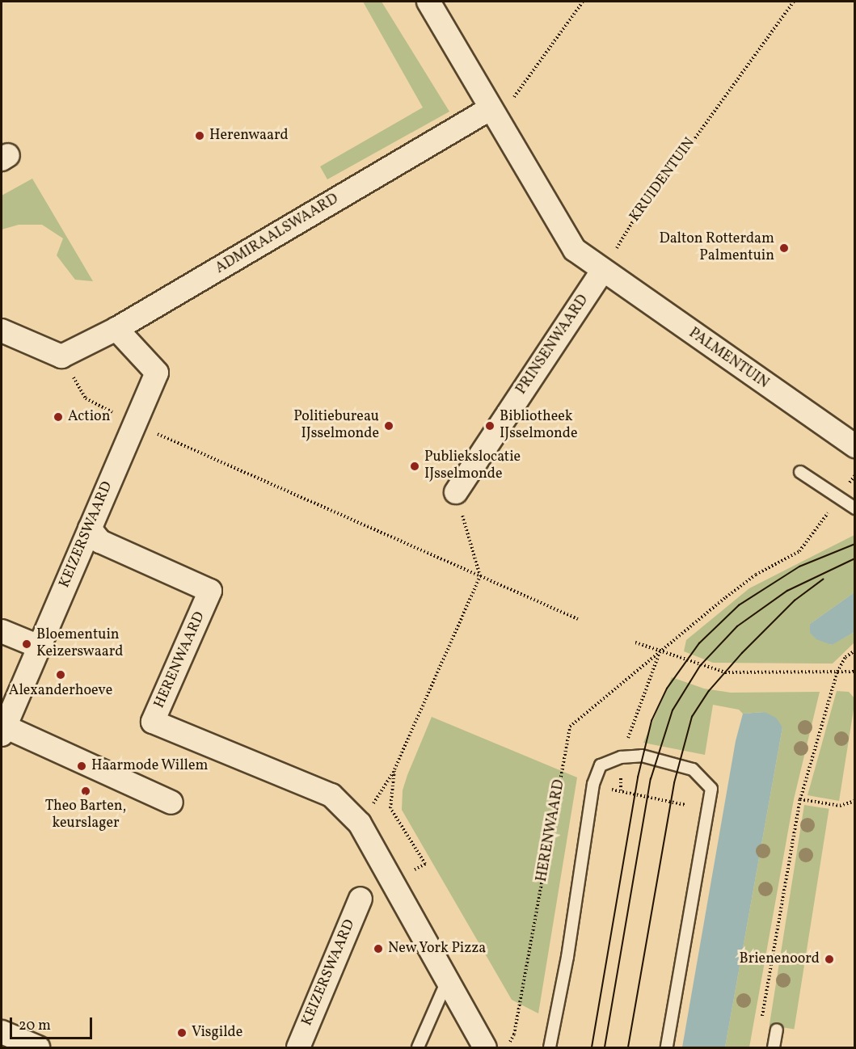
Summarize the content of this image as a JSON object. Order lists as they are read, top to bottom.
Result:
{
  "streets": {
    "street": [
      "ADMIRAALSWAARD",
      "PRINSENWAARD",
      "PALMENTUIN",
      "KEIZERSWAARD",
      "HERENWAARD"
    ],
    "path": ["KRUIDENTUIN"]
  },
  "crossings": [
    ["KRUIDENTUIN", "PRINSENWAARD"],
    ["KRUIDENTUIN", "PALMENTUIN"],
    ["PRINSENWAARD", "PALMENTUIN"],
    ["KEIZERSWAARD", "HERENWAARD"]
  ],
  "places": [
    "Herenwaard",
    "Dalton Rotterdam Palmentuin",
    "Action",
    "Politiebureau IJsselmonde",
    "Bibliotheek IJsselmonde",
    "Publiekslocatie IJsselmonde",
    "Bloementuin Keizerswaard",
    "Alexanderhoeve",
    "Haarmode Willem",
    "Theo Barten, keurslager",
    "New York Pizza",
    "Brienenoord",
    "Visgilde"
  ],
  "scale_bar": "20 m"
}
